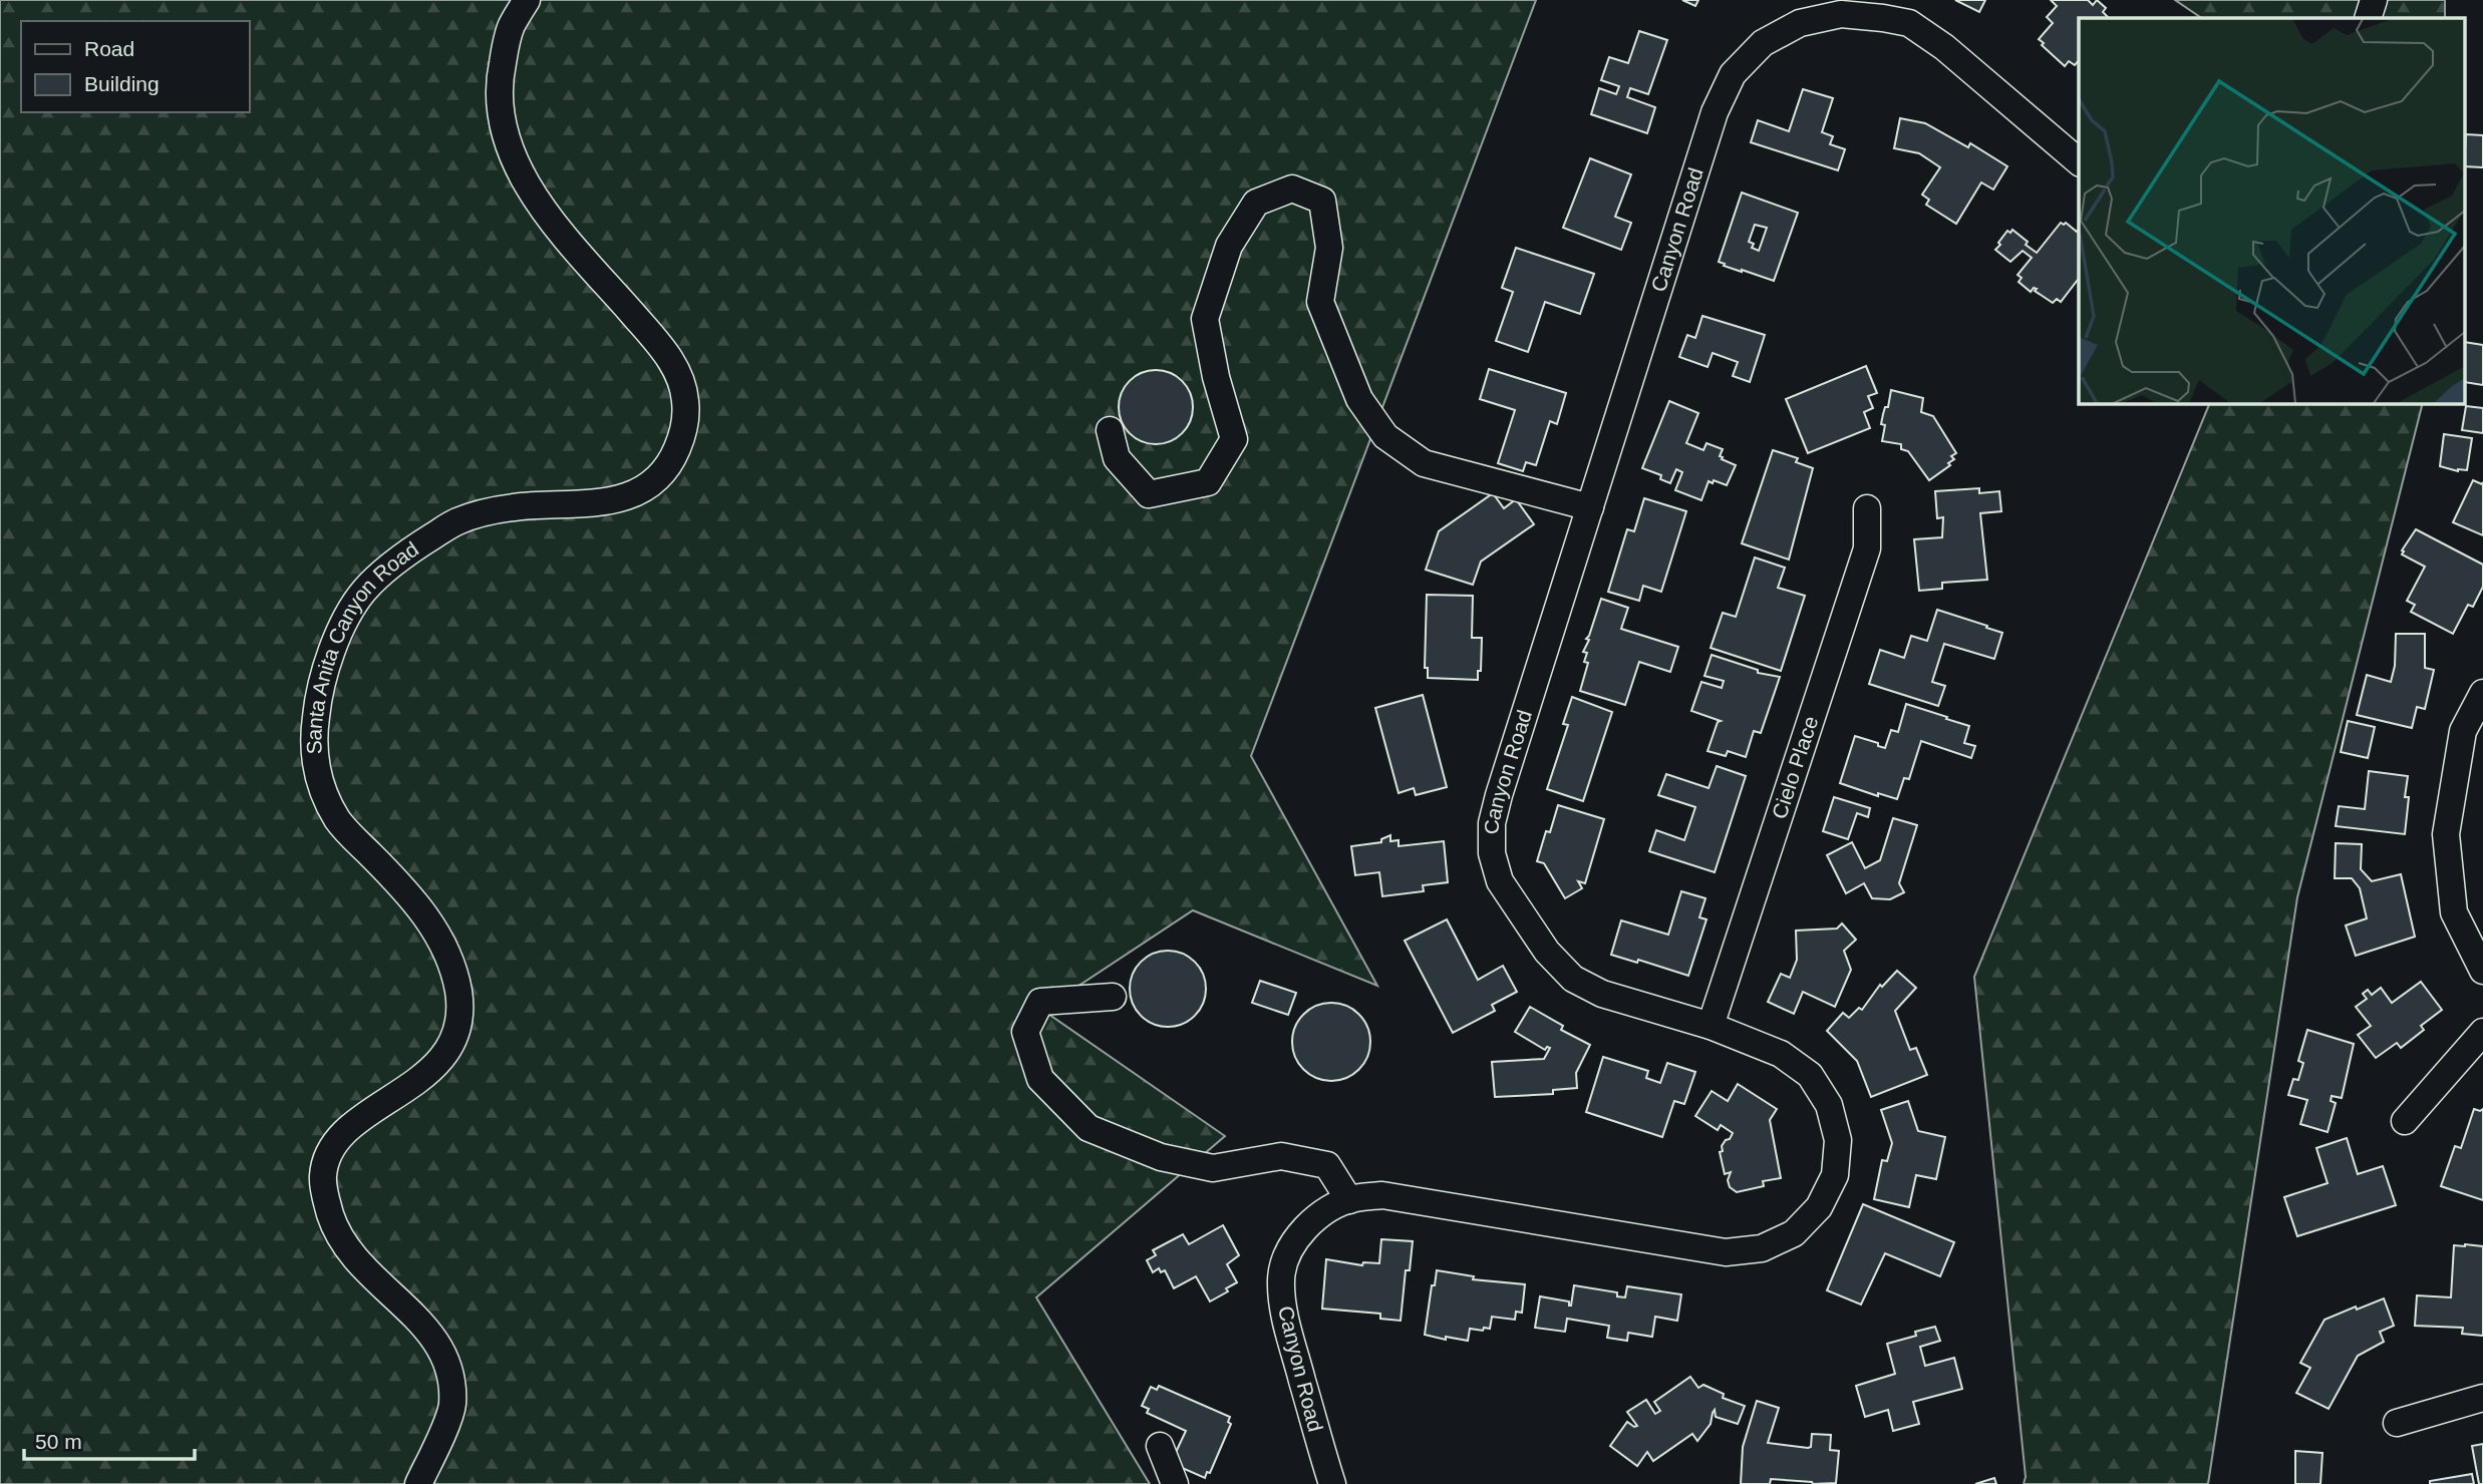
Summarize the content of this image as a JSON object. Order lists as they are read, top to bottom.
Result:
{
  "streets": {
    "street": ["Canyon Road", "Santa Anita Canyon Road", "Cielo Place"]
  },
  "crossings": [
    ["Canyon Road", "Cielo Place"]
  ],
  "legend": ["Road", "Building"],
  "scale_bar": "50 m"
}
